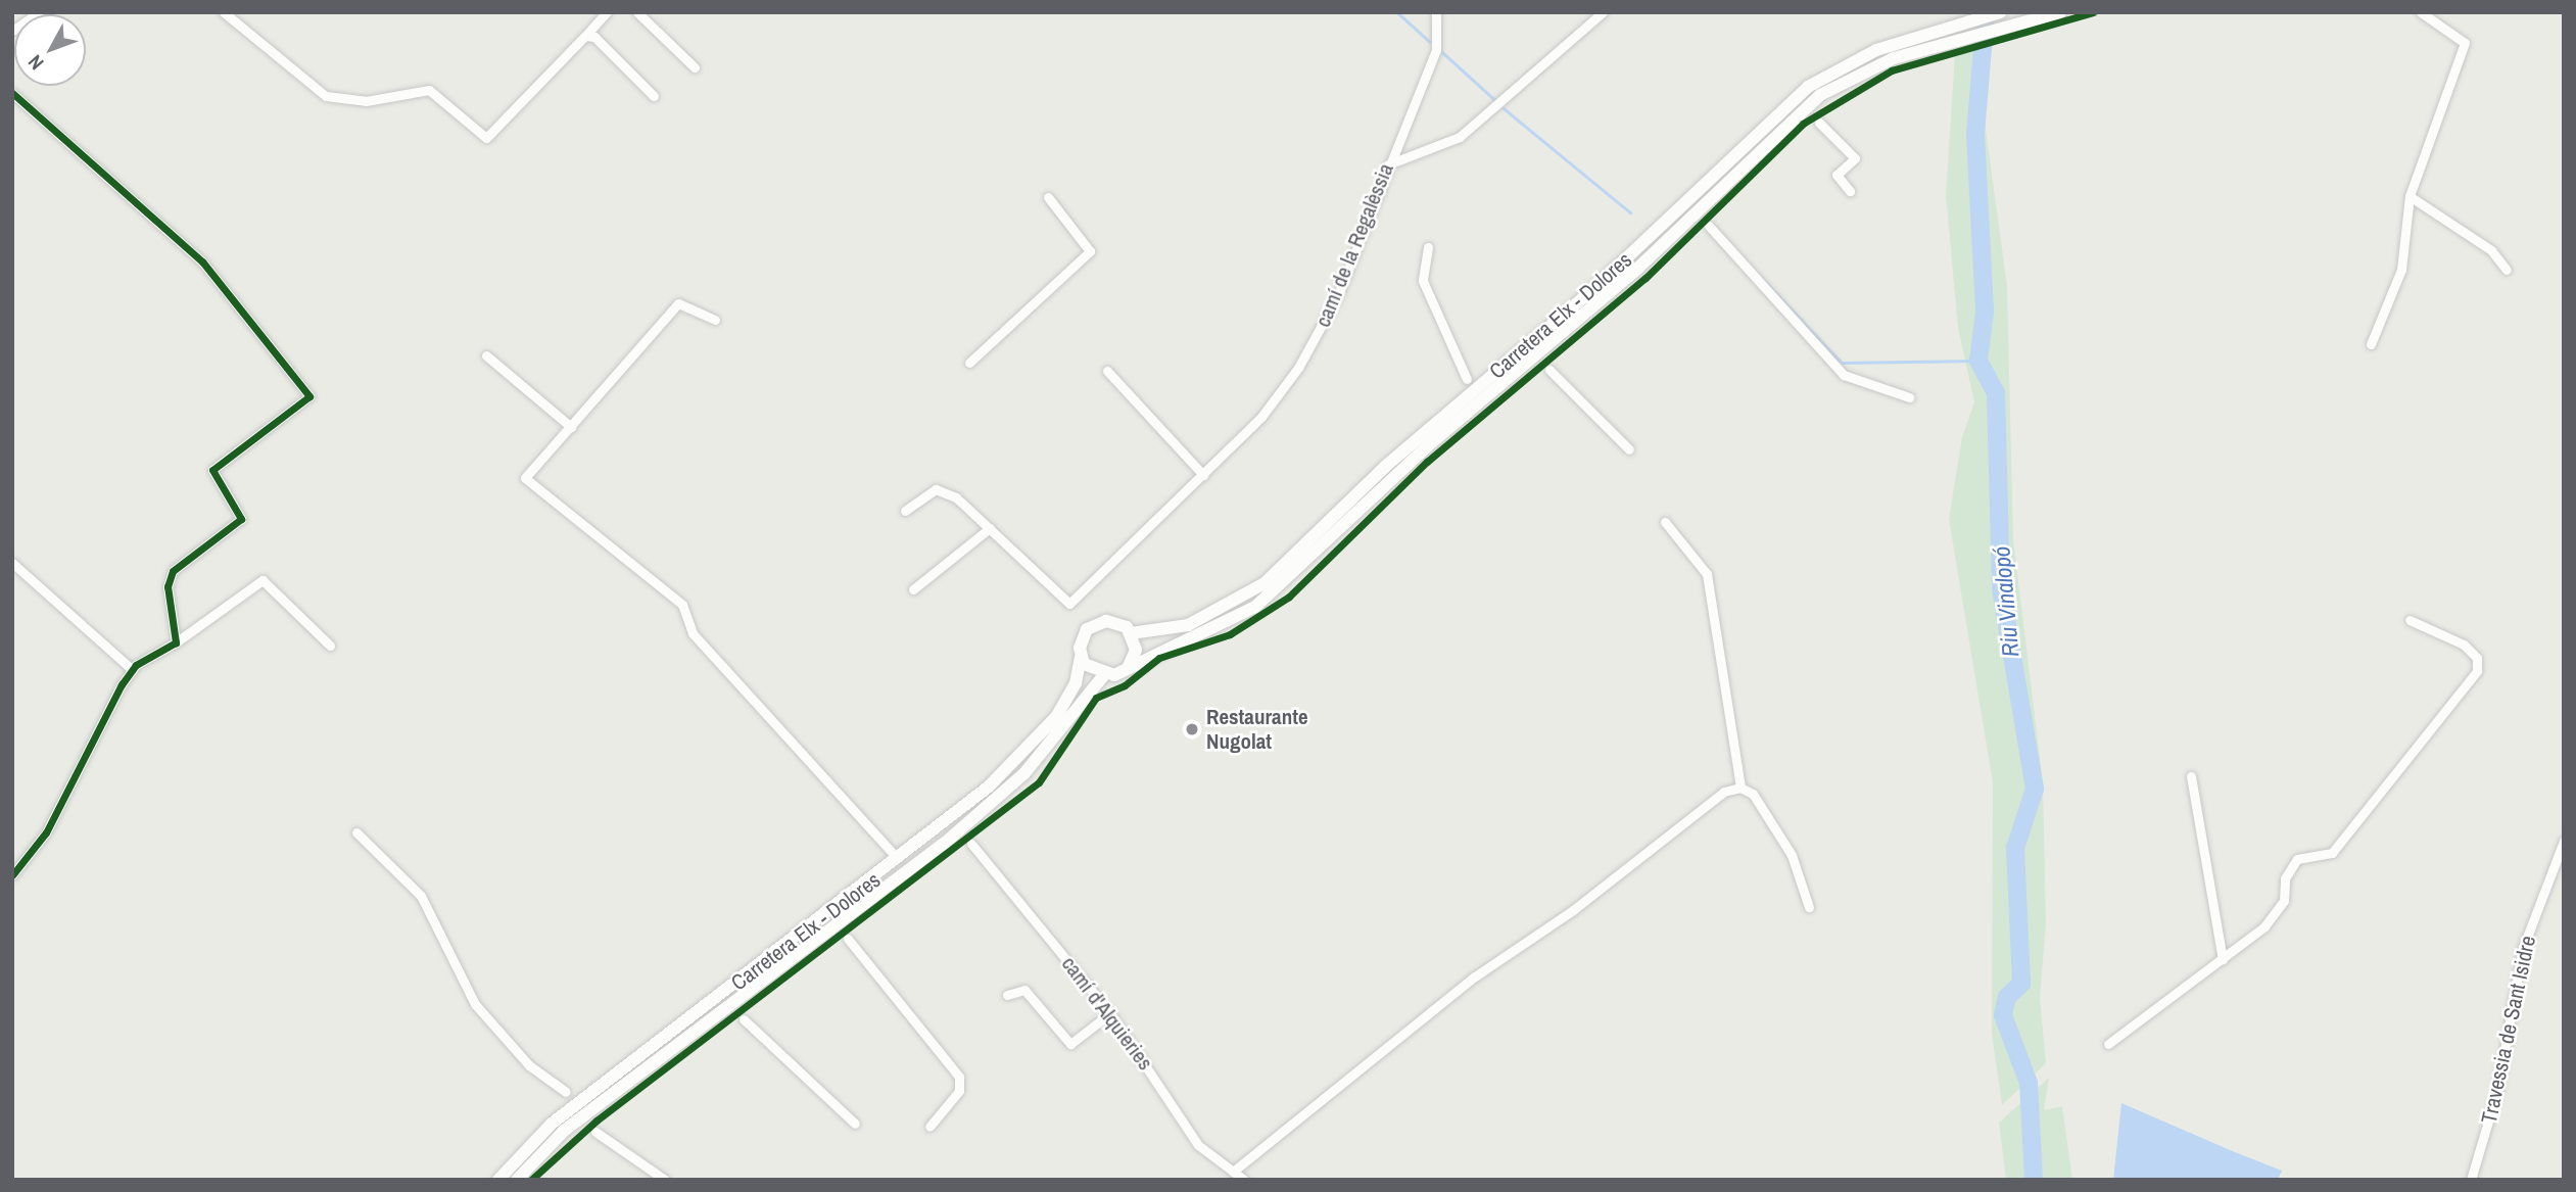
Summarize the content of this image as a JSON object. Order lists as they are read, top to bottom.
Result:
{
  "streets": {
    "main road": ["Carretera Elx - Dolores"],
    "street": ["camí de la Regalèssia", "camí d'Alquieries", "Travessia de Sant Isidre"]
  },
  "water": ["Riu Vinalopó"],
  "places": ["Restaurante Nugolat"],
  "north": "bottom left"
}
